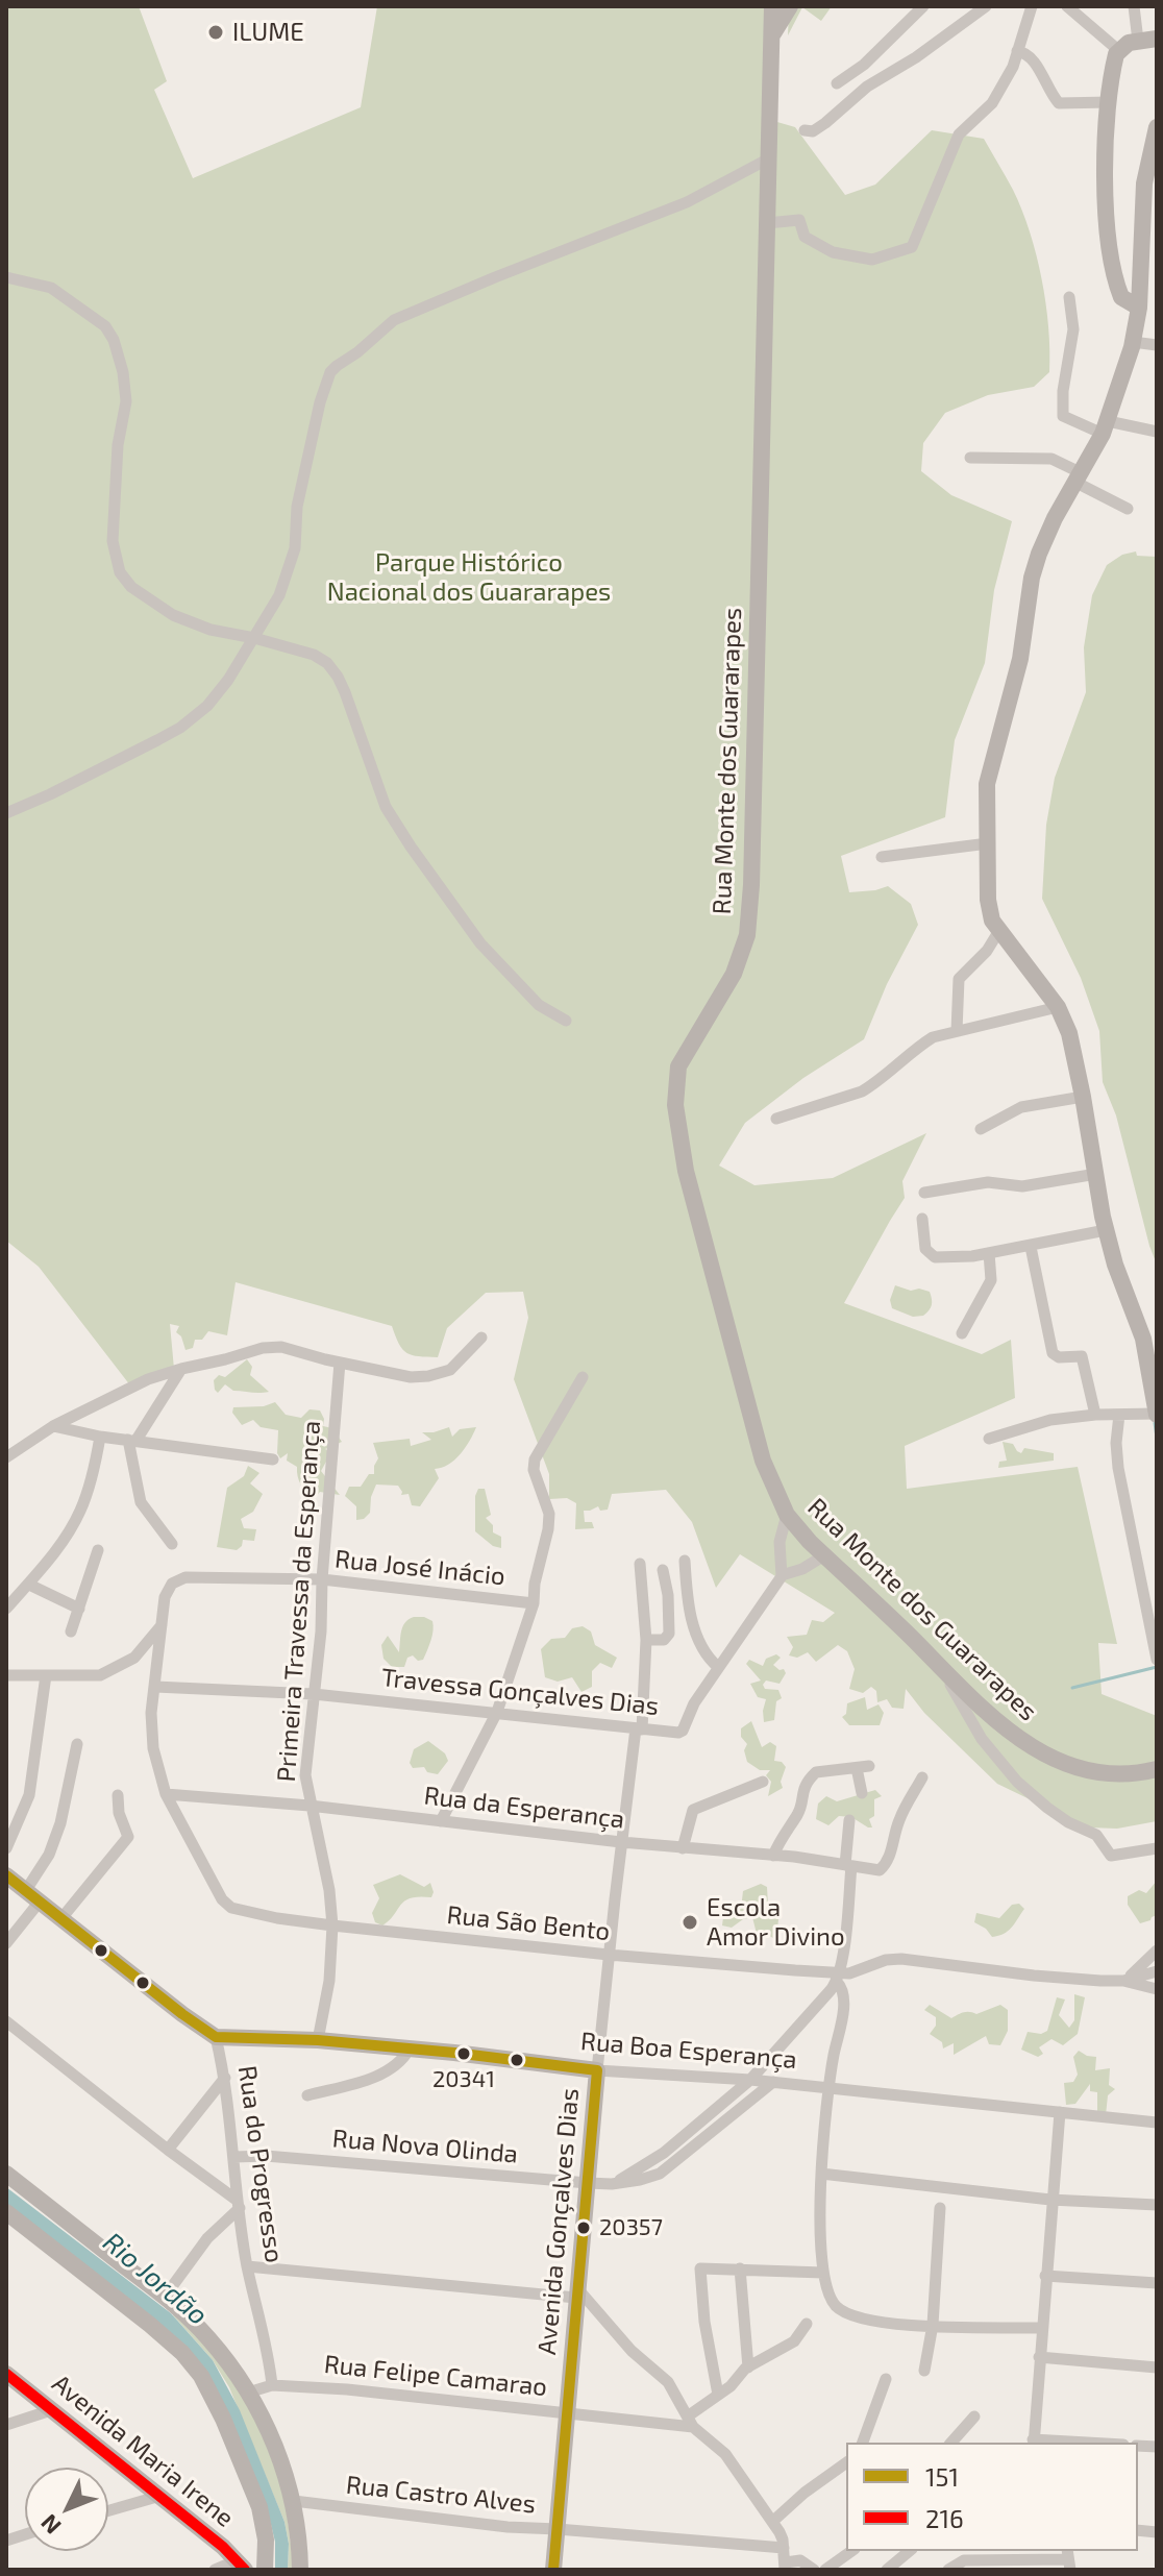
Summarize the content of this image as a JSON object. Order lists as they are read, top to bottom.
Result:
{
  "streets": {
    "street": [
      "Rua Monte dos Guararapes",
      "Rua José Inácio",
      "Primeira Travessa da Esperança",
      "Travessa Gonçalves Dias",
      "Rua da Esperança",
      "Rua São Bento",
      "Rua Boa Esperança",
      "Rua Nova Olinda",
      "Rua do Progresso",
      "Avenida Gonçalves Dias",
      "Rua Felipe Camarao",
      "Avenida Maria Irene",
      "Rua Castro Alves"
    ]
  },
  "crossings": [
    ["Rua José Inácio", "Primeira Travessa da Esperança"],
    ["Rua José Inácio", "Rua São Bento"],
    ["Primeira Travessa da Esperança", "Travessa Gonçalves Dias"],
    ["Primeira Travessa da Esperança", "Rua da Esperança"],
    ["Primeira Travessa da Esperança", "Rua São Bento"],
    ["Primeira Travessa da Esperança", "Rua Boa Esperança"],
    ["Travessa Gonçalves Dias", "Rua São Bento"],
    ["Travessa Gonçalves Dias", "Avenida Gonçalves Dias"],
    ["Rua da Esperança", "Rua São Bento"],
    ["Rua da Esperança", "Avenida Gonçalves Dias"],
    ["Rua São Bento", "Avenida Gonçalves Dias"],
    ["Rua Boa Esperança", "Rua Nova Olinda"],
    ["Rua Boa Esperança", "Rua do Progresso"],
    ["Rua Boa Esperança", "Avenida Gonçalves Dias"],
    ["Rua Nova Olinda", "Rua do Progresso"],
    ["Rua Nova Olinda", "Avenida Gonçalves Dias"],
    ["Rua do Progresso", "Rua Felipe Camarao"],
    ["Avenida Gonçalves Dias", "Rua Felipe Camarao"],
    ["Avenida Gonçalves Dias", "Rua Castro Alves"]
  ],
  "water": ["Rio Jordão"],
  "parks": ["Parque Histórico Nacional dos Guararapes"],
  "places": [
    "ILUME",
    "Escola Amor Divino",
    "20341",
    "20357"
  ],
  "lines": ["transit line 151", "transit line 216"],
  "legend": ["151", "216"],
  "north": "bottom left"
}
